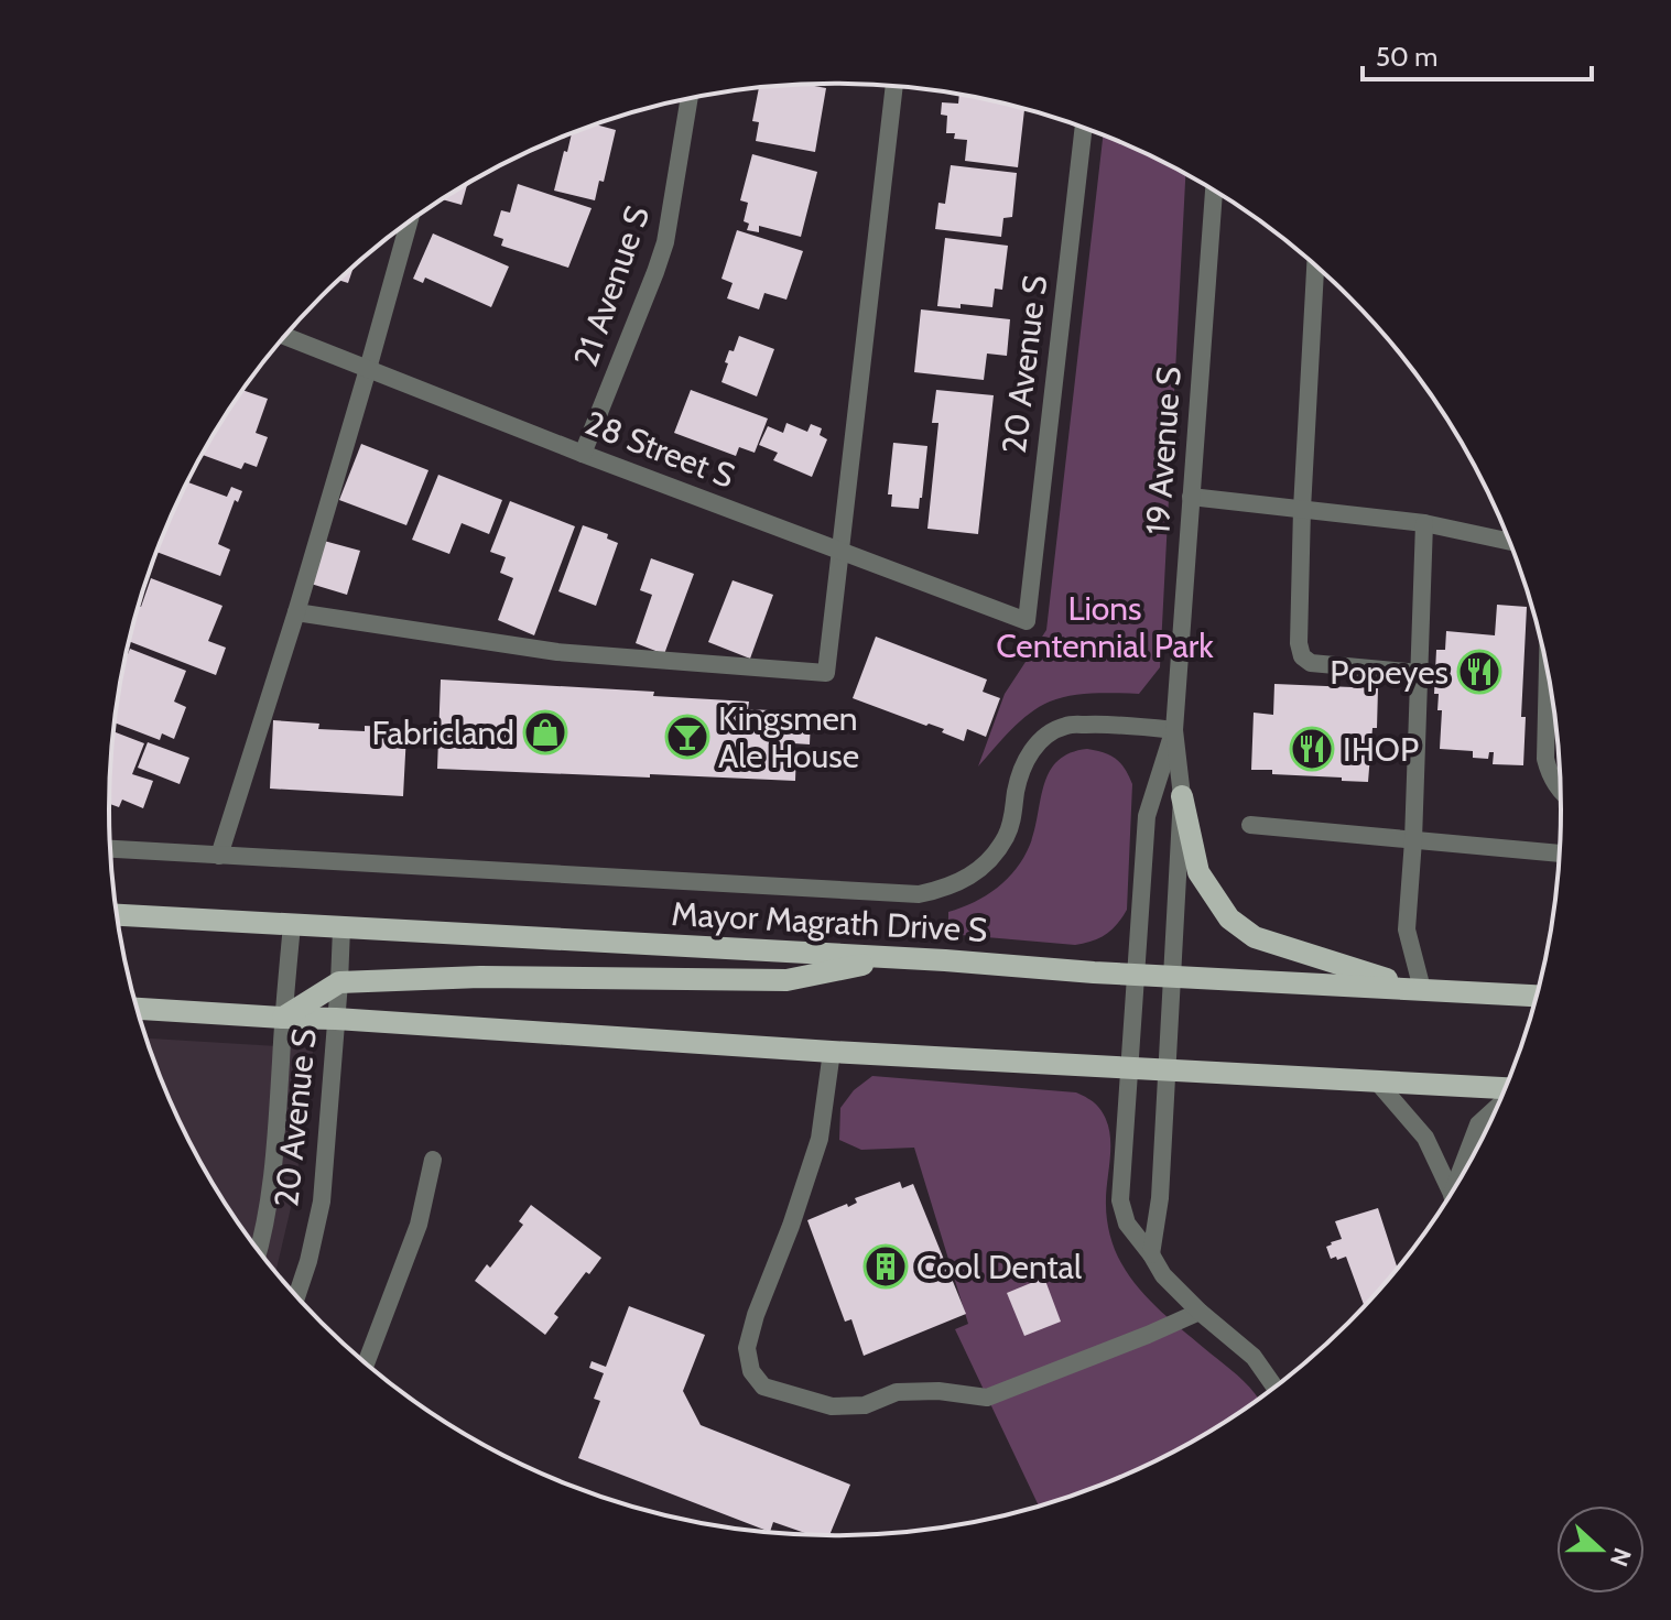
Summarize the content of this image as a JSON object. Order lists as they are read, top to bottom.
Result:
{
  "streets": {
    "main road": ["Mayor Magrath Drive S"],
    "street": [
      "21 Avenue S",
      "20 Avenue S",
      "28 Street S",
      "19 Avenue S"
    ]
  },
  "crossings": [
    ["21 Avenue S", "28 Street S"],
    ["20 Avenue S", "28 Street S"],
    ["20 Avenue S", "Mayor Magrath Drive S"],
    ["19 Avenue S", "Mayor Magrath Drive S"]
  ],
  "parks": ["Lions Centennial Park"],
  "places": {
    "restaurant": ["Popeyes", "IHOP"],
    "shop": ["Fabricland"],
    "bar": ["Kingsmen Ale House"],
    "building": ["Cool Dental"]
  },
  "scale_bar": "50 m",
  "north": "right"
}
